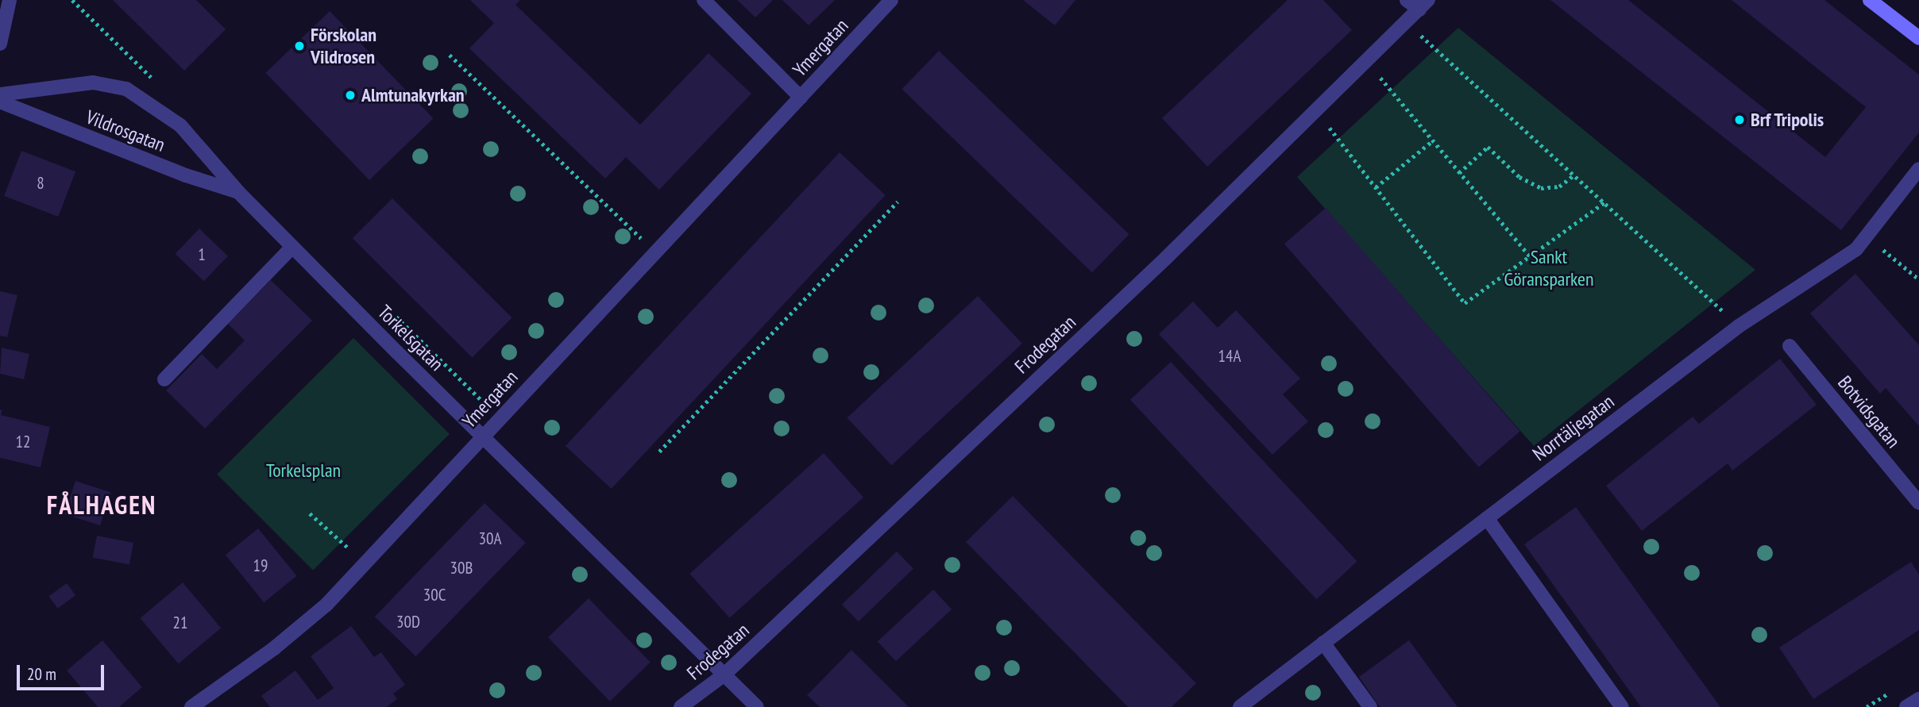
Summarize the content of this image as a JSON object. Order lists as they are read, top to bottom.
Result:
{
  "streets": {
    "street": [
      "Ymergatan",
      "Vildrosgatan",
      "Torkelsgatan",
      "Frodegatan",
      "Botvidsgatan",
      "Norrtäljegatan"
    ]
  },
  "crossings": [
    ["Ymergatan", "Torkelsgatan"],
    ["Vildrosgatan", "Torkelsgatan"],
    ["Torkelsgatan", "Frodegatan"]
  ],
  "districts": ["FÅLHAGEN"],
  "parks": ["Sankt Göransparken", "Torkelsplan"],
  "places": ["Förskolan Vildrosen", "Almtunakyrkan", "Brf Tripolis"],
  "house_numbers": [
    "8",
    "1",
    "14A",
    "12",
    "30A",
    "19",
    "30B",
    "30C",
    "30D",
    "21"
  ],
  "scale_bar": "20 m"
}
